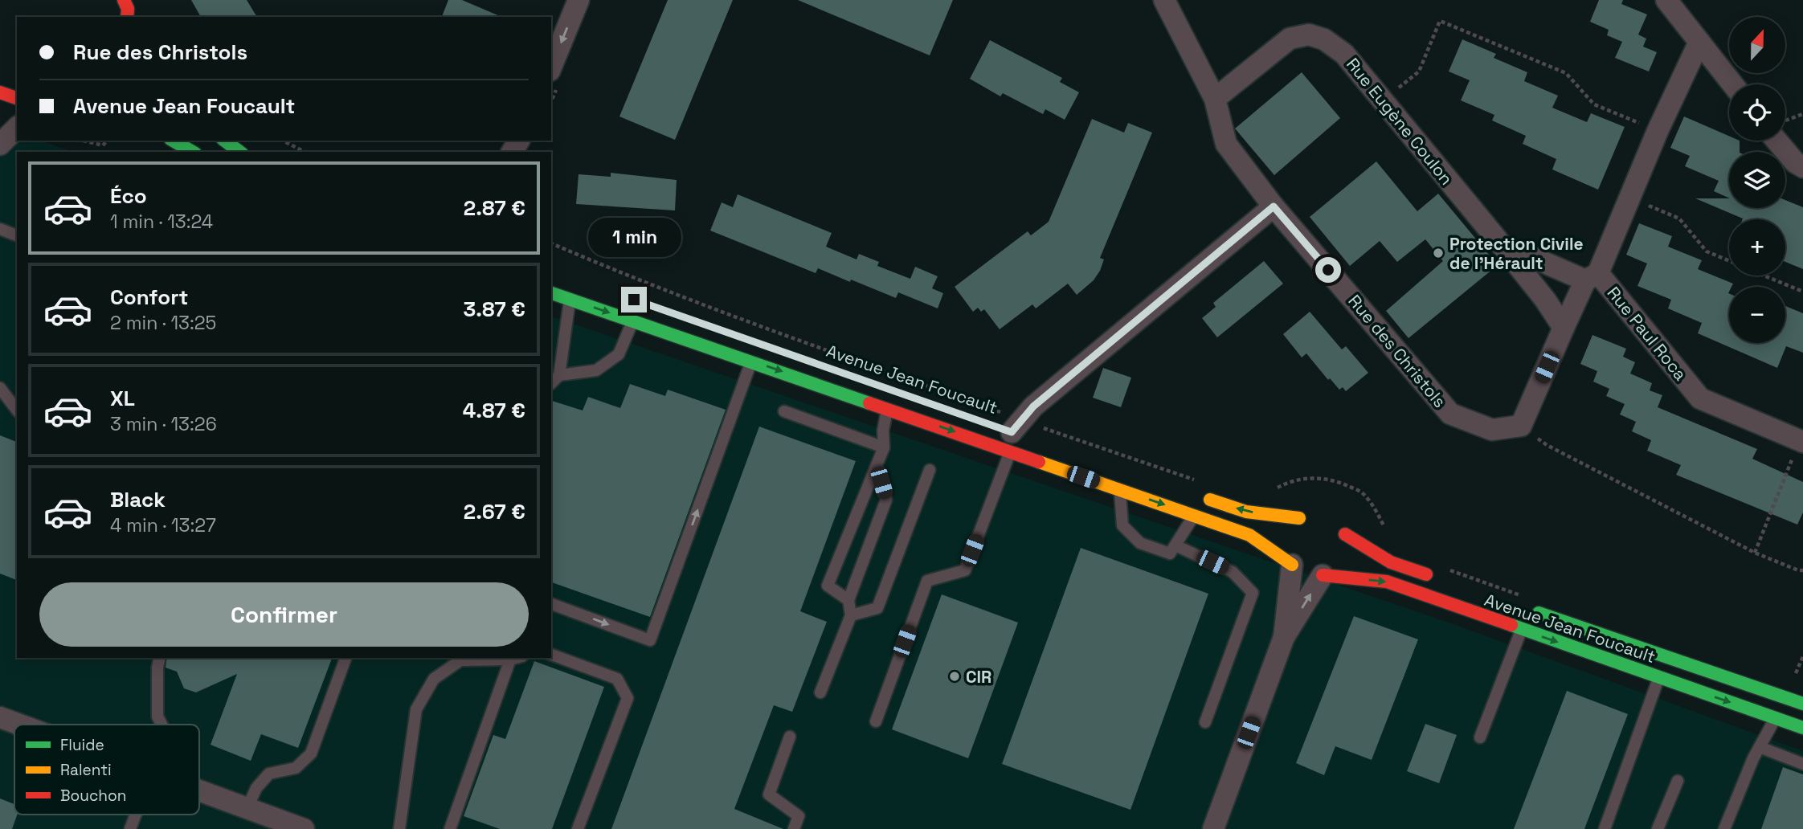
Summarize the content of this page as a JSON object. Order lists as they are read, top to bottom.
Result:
{
  "streets": {
    "main road": ["Avenue Jean Foucault"],
    "street": ["Rue Eugène Coulon", "Rue Paul Roca", "Rue des Christols"]
  },
  "crossings": [
    ["Rue Eugène Coulon", "Rue des Christols"]
  ],
  "places": ["Protection Civile de l'Hérault", "CIR"],
  "legend": ["Fluide", "Ralenti", "Bouchon"],
  "north": "top",
  "page": {
    "map_buttons": ["+", "−"],
    "banner": ["Rue des Christols", "Avenue Jean Foucault"],
    "list": [
      {
        "name": "Éco",
        "note": "1 min · 13:24",
        "value": "2.87 €"
      },
      {
        "name": "Confort",
        "note": "2 min · 13:25",
        "value": "3.87 €"
      },
      {
        "name": "XL",
        "note": "3 min · 13:26",
        "value": "4.87 €"
      },
      {
        "name": "Black",
        "note": "4 min · 13:27",
        "value": "2.67 €"
      }
    ],
    "bubble": "1 min",
    "buttons": "Confirmer"
  }
}
